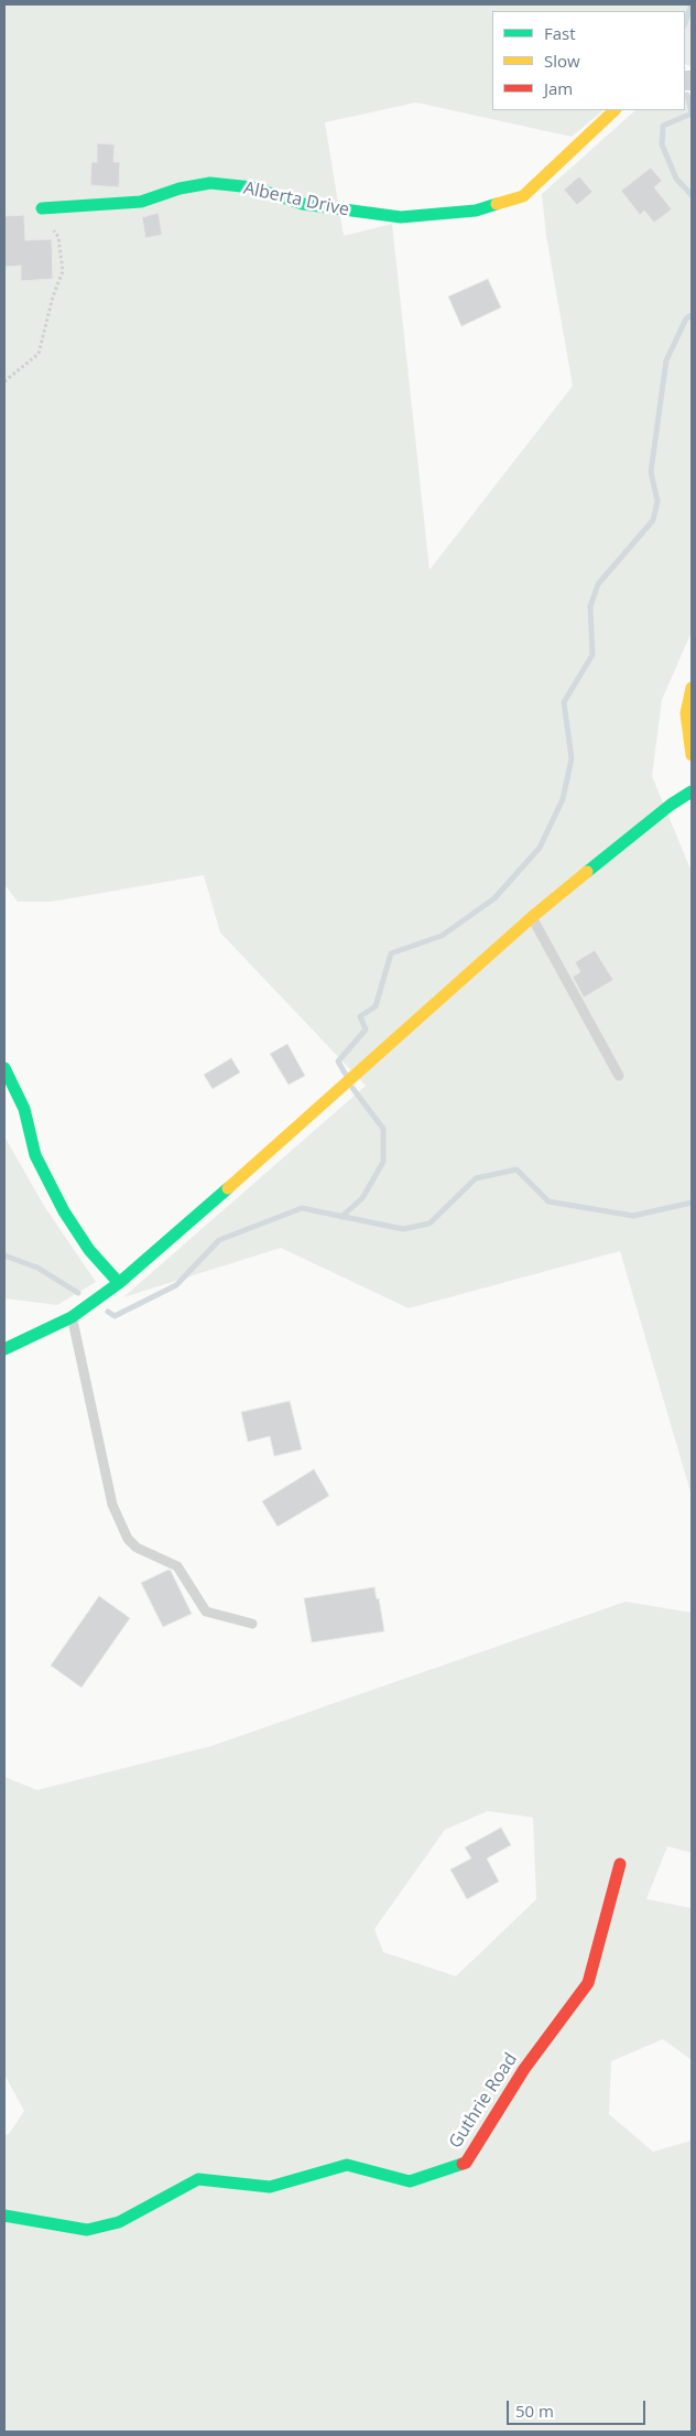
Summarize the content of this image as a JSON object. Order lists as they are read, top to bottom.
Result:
{
  "streets": {
    "street": ["Alberta Drive", "Guthrie Road"]
  },
  "legend": ["Fast", "Slow", "Jam"],
  "scale_bar": "50 m"
}
